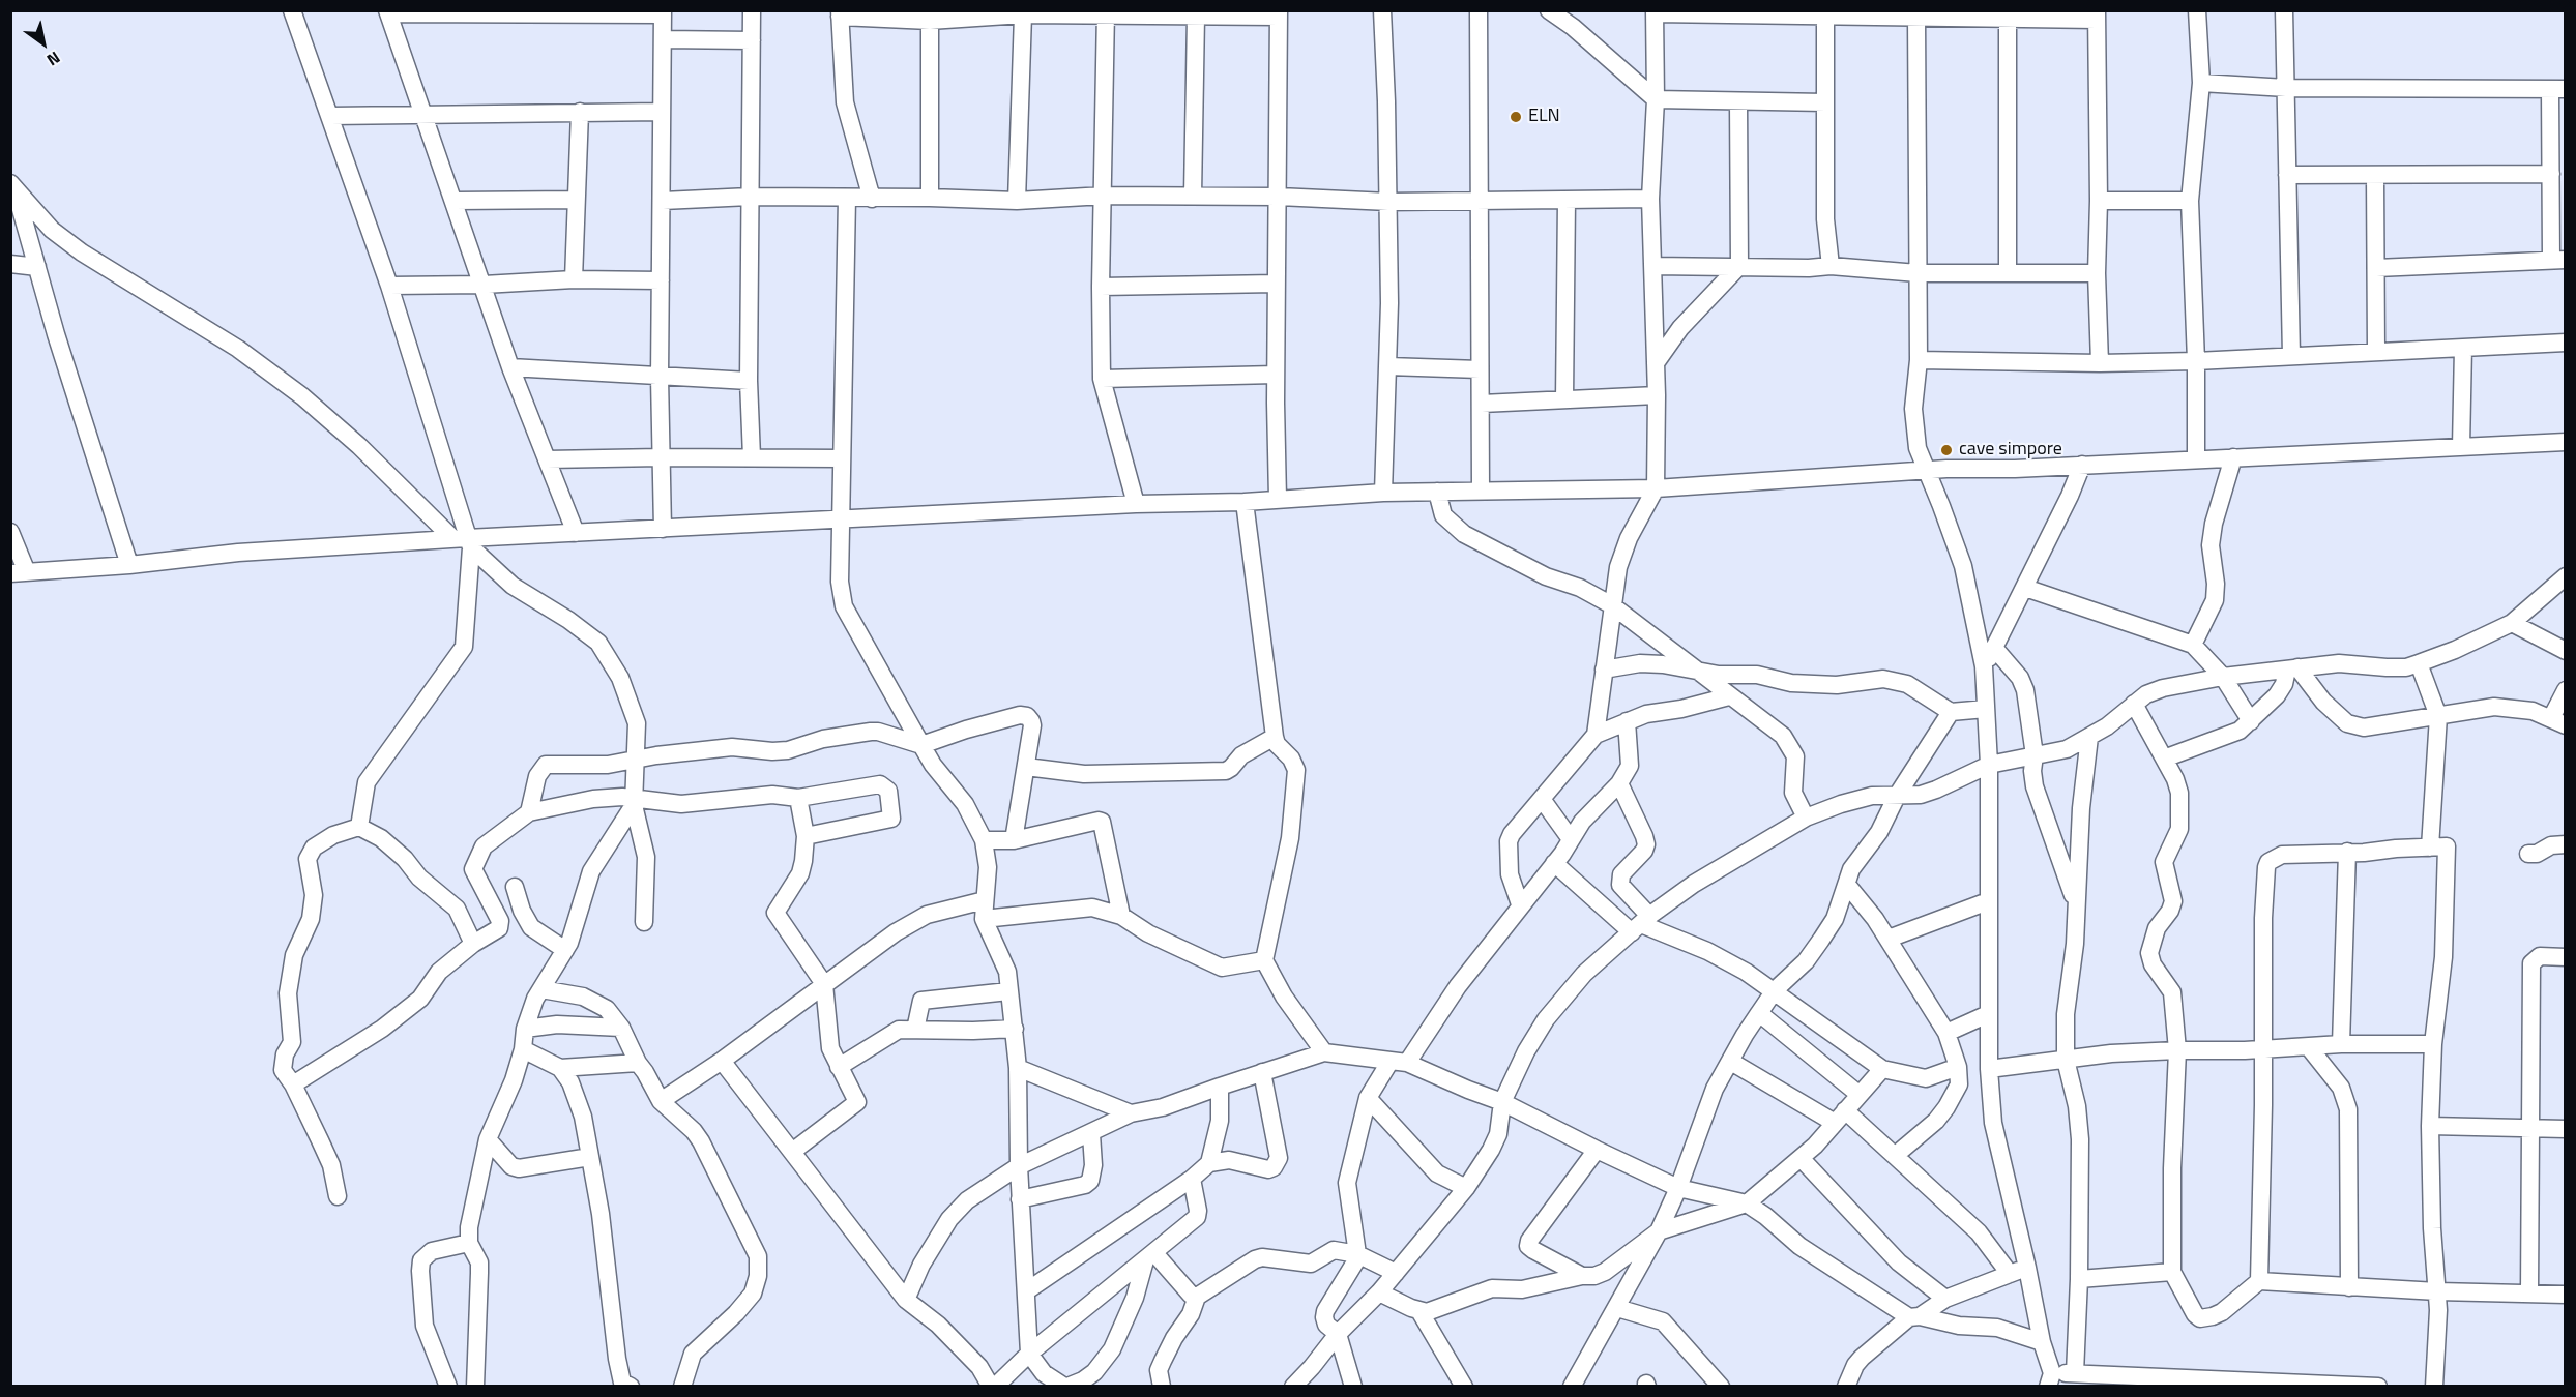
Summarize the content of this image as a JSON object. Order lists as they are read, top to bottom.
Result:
{
  "places": ["ELN", "cave simpore"],
  "north": "bottom right"
}
